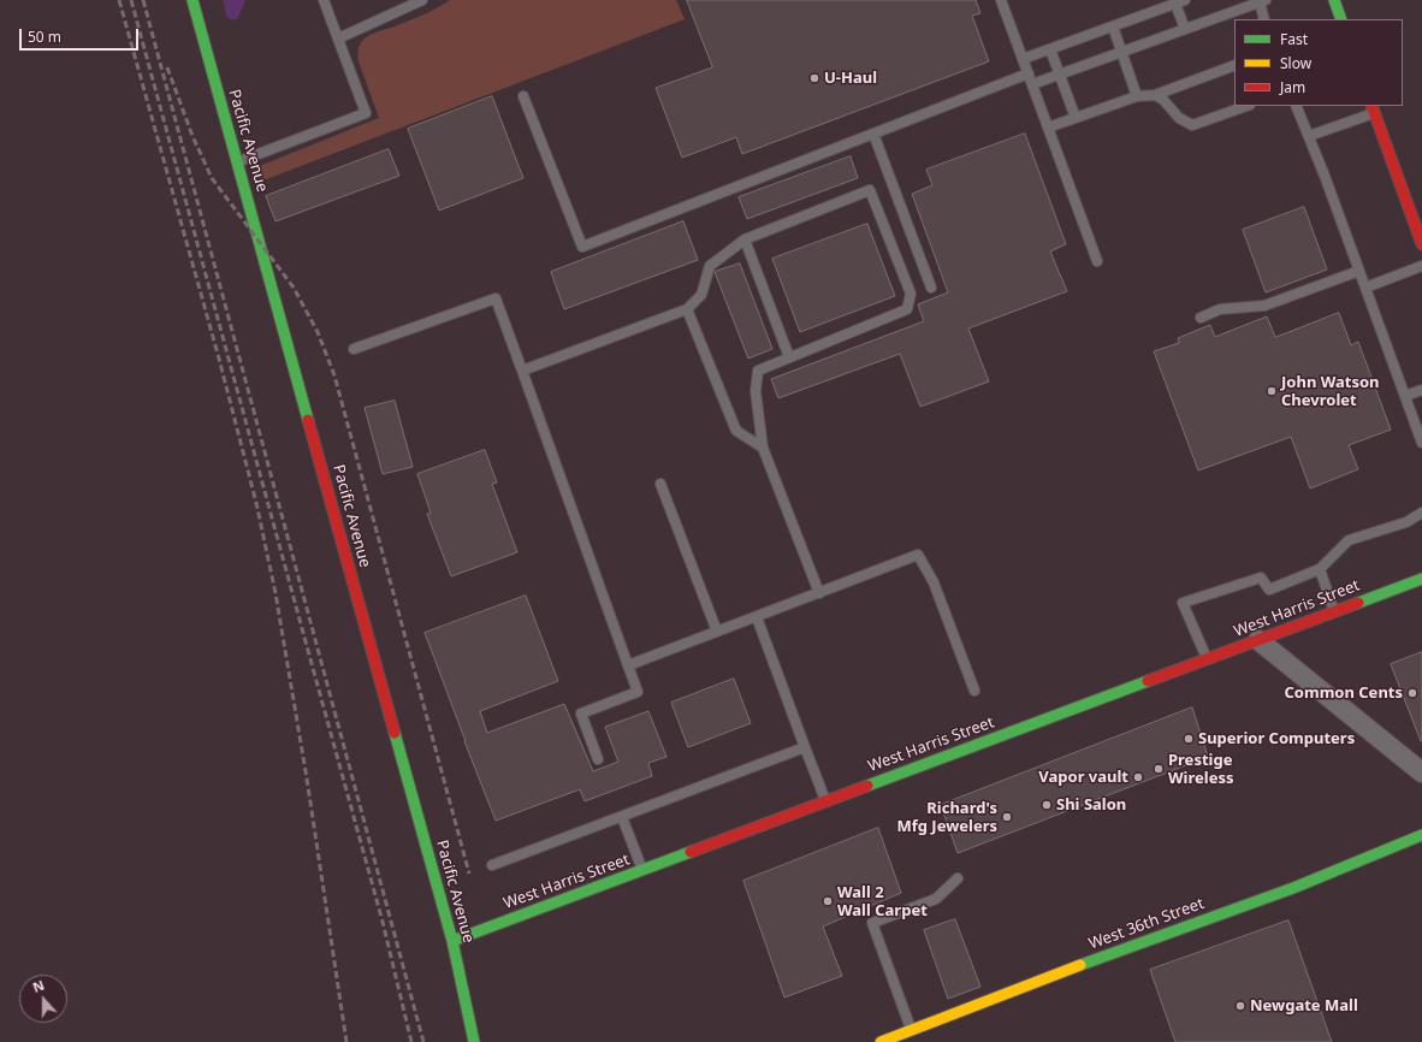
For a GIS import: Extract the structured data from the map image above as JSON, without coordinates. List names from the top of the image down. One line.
{"streets":{"street":["Pacific Avenue","West Harris Street","West 36th Street"]},"crossings":[["Pacific Avenue","West Harris Street"]],"places":["U-Haul","John Watson Chevrolet","Common Cents","Superior Computers","Prestige Wireless","Vapor vault","Shi Salon","Richard's Mfg Jewelers","Wall 2 Wall Carpet","Newgate Mall"],"legend":["Fast","Slow","Jam"],"scale_bar":"50 m","north":"top"}
